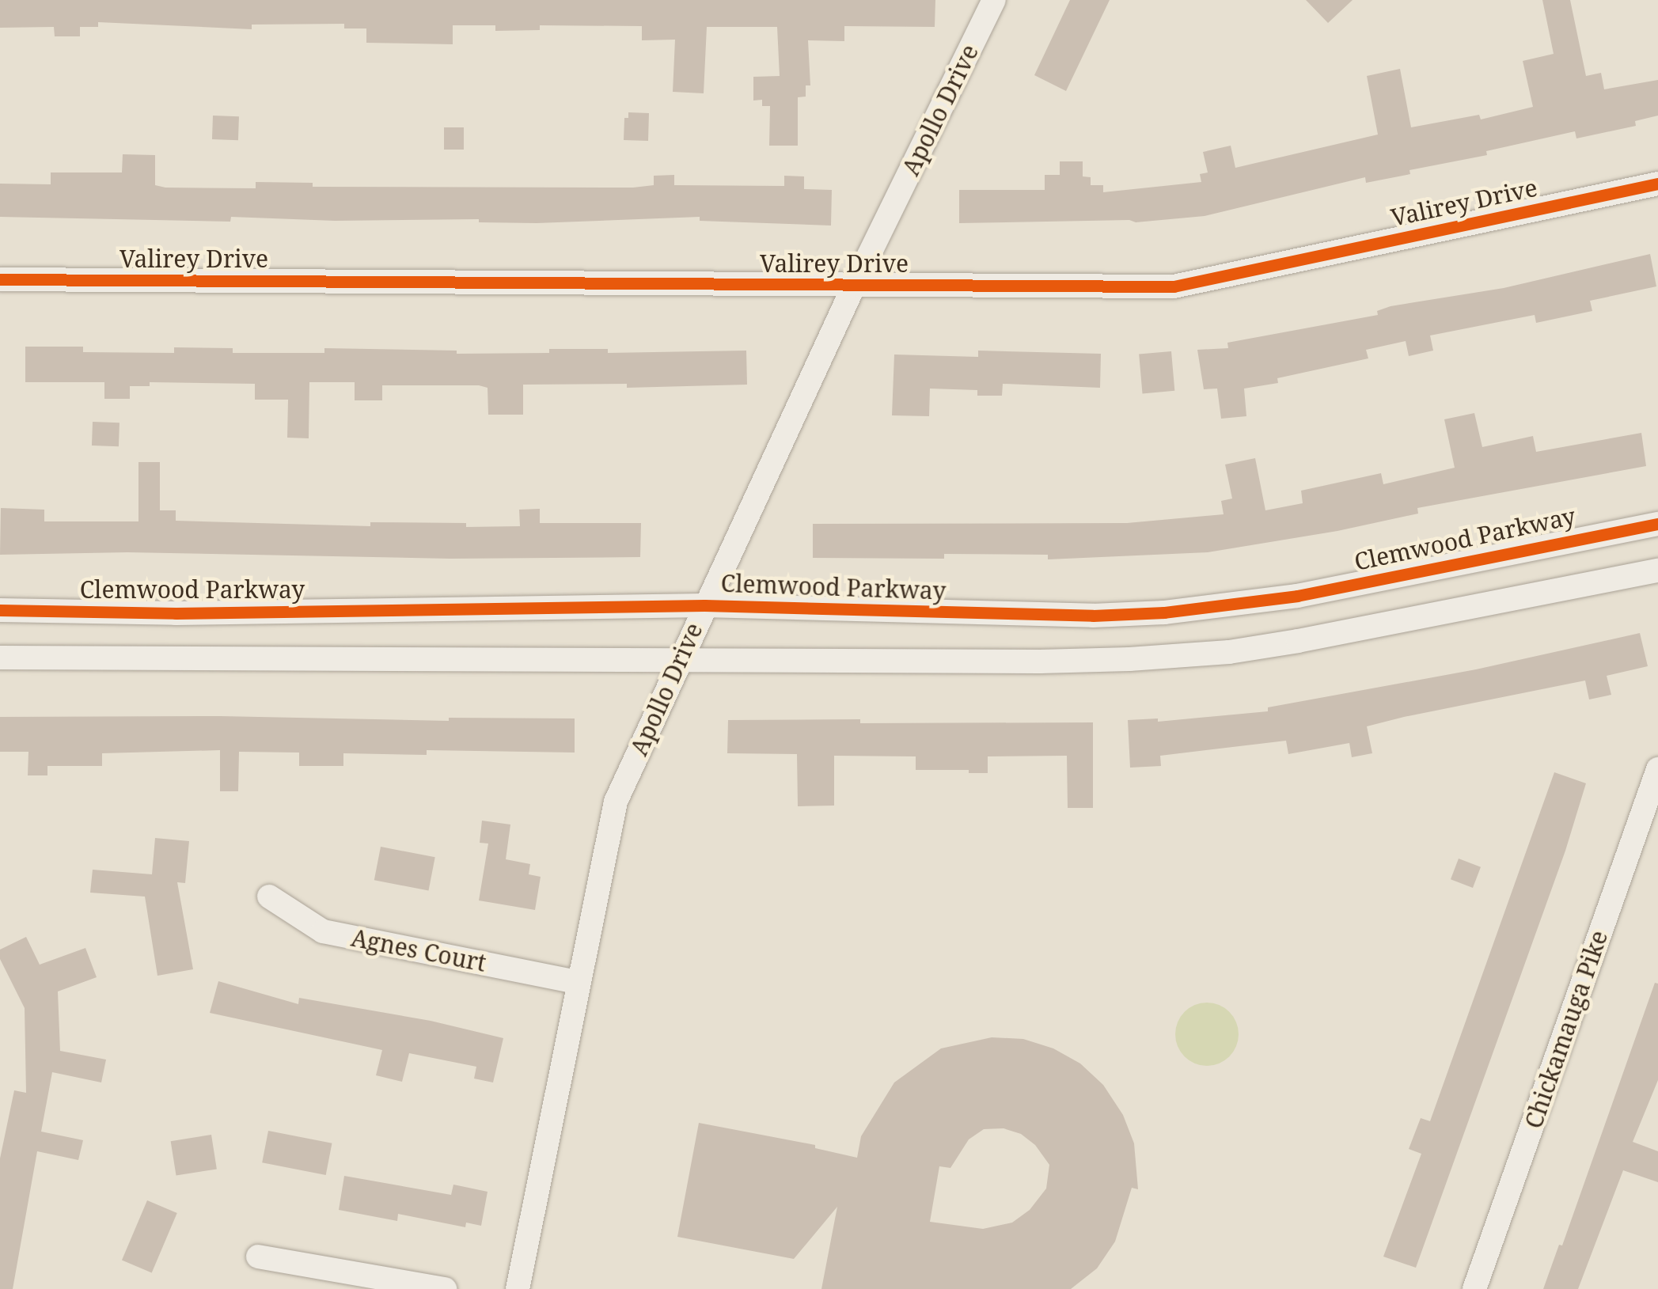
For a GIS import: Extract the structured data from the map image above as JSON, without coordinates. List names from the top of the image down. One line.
{"streets":{"street":["Apollo Drive","Valirey Drive","Clemwood Parkway","Agnes Court","Chickamauga Pike"]},"crossings":[["Apollo Drive","Valirey Drive"],["Apollo Drive","Clemwood Parkway"],["Apollo Drive","Agnes Court"]]}
